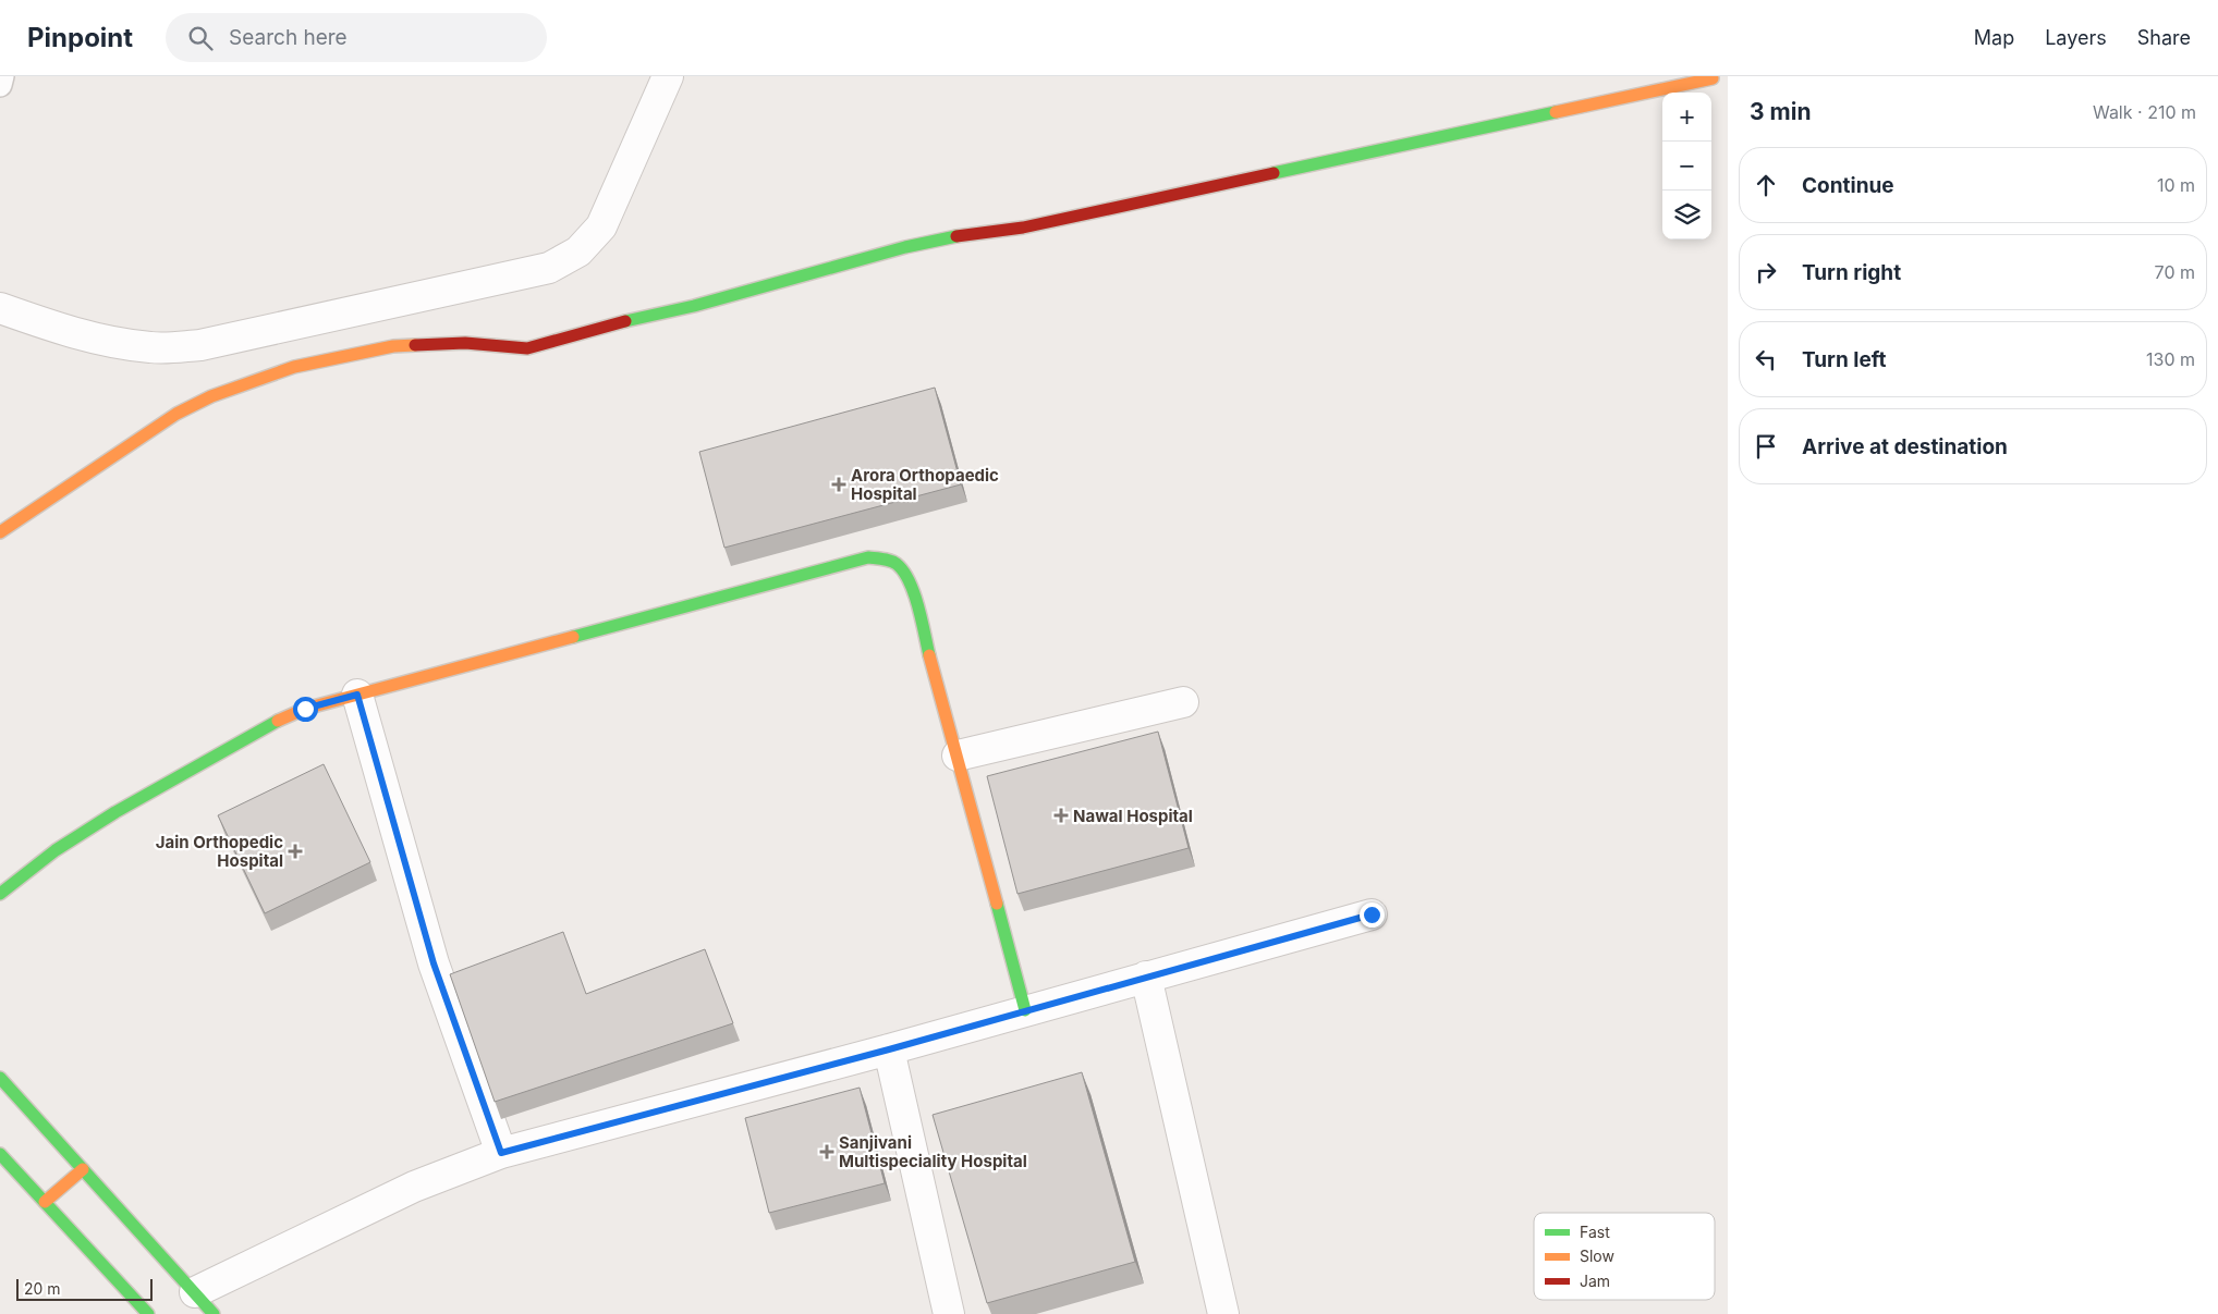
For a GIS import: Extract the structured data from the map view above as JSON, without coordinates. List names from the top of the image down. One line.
{"places":{"health":["Arora Orthopaedic Hospital","Nawal Hospital","Jain Orthopedic Hospital","Sanjivani Multispeciality Hospital"]},"legend":["Fast","Slow","Jam"],"scale_bar":"20 m","page":{"header":"Pinpoint","search":"Search here","nav":["Map","Layers","Share"],"heading":["3 min","Walk · 210 m"],"map_buttons":["+","−"],"list":[["Continue","10 m"],["Turn right","70 m"],["Turn left","130 m"],"Arrive at destination"],"scale":"20 m"}}
